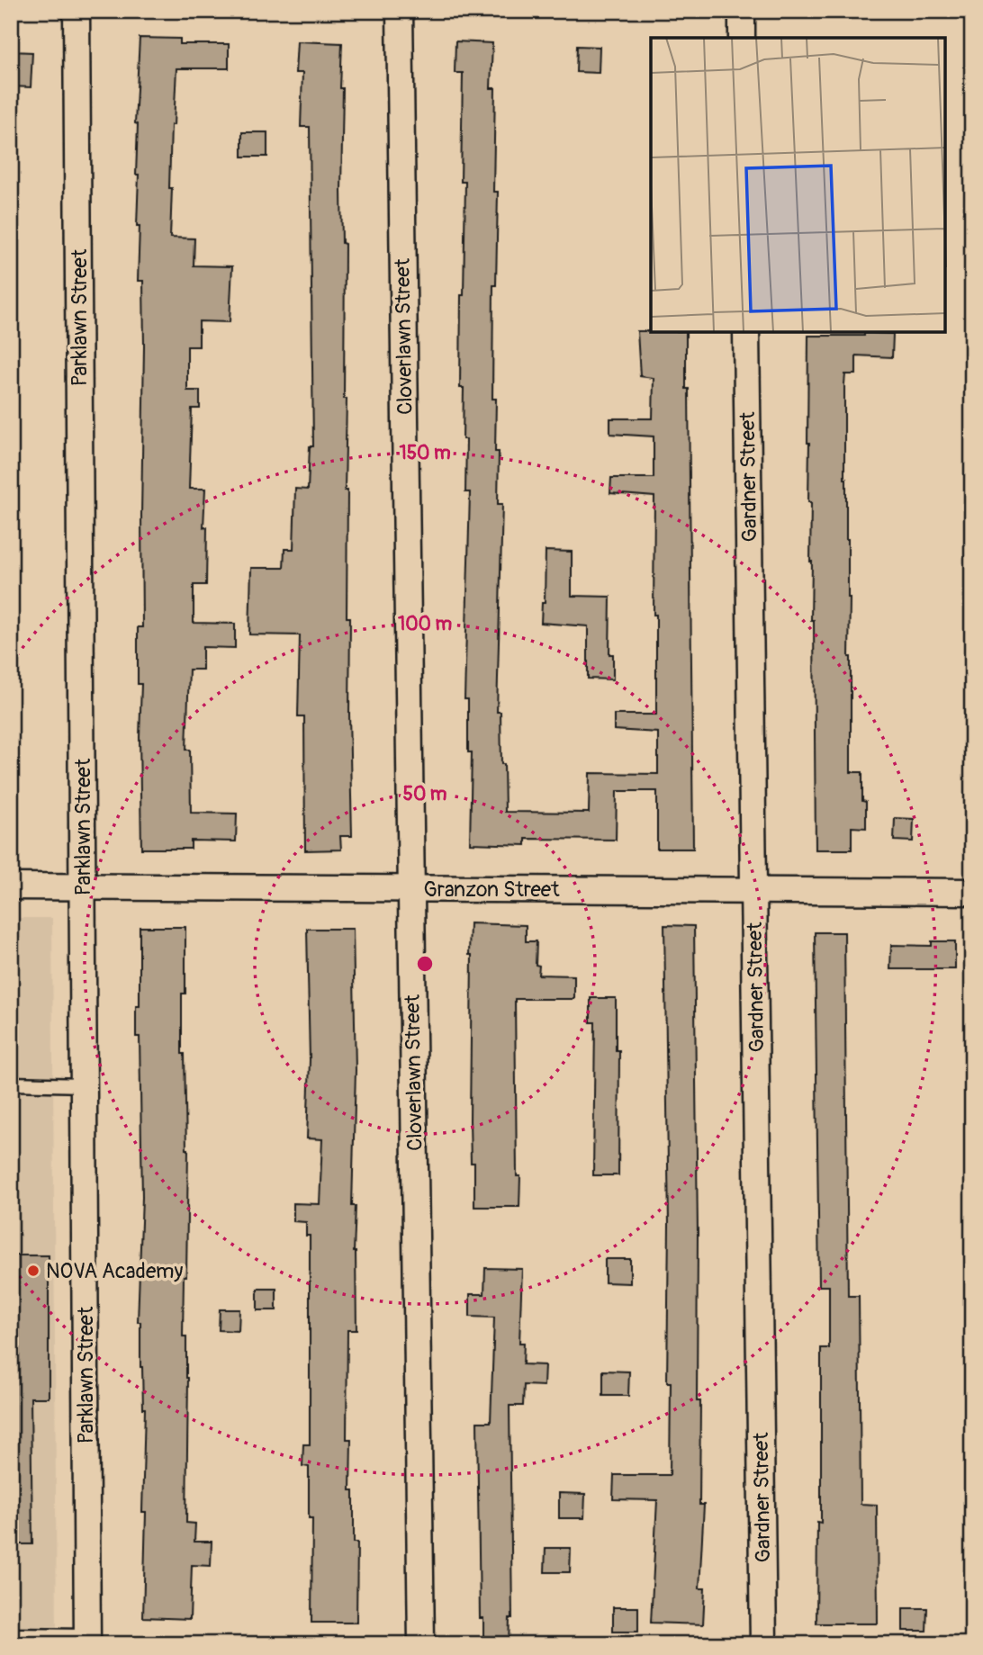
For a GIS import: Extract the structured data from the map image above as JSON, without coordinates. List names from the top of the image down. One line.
{"streets":{"street":["Parklawn Street","Cloverlawn Street","Gardner Street","Granzon Street"]},"crossings":[["Parklawn Street","Granzon Street"],["Cloverlawn Street","Granzon Street"],["Gardner Street","Granzon Street"]],"places":["NOVA Academy"],"rings":["150 m","100 m","50 m"]}
